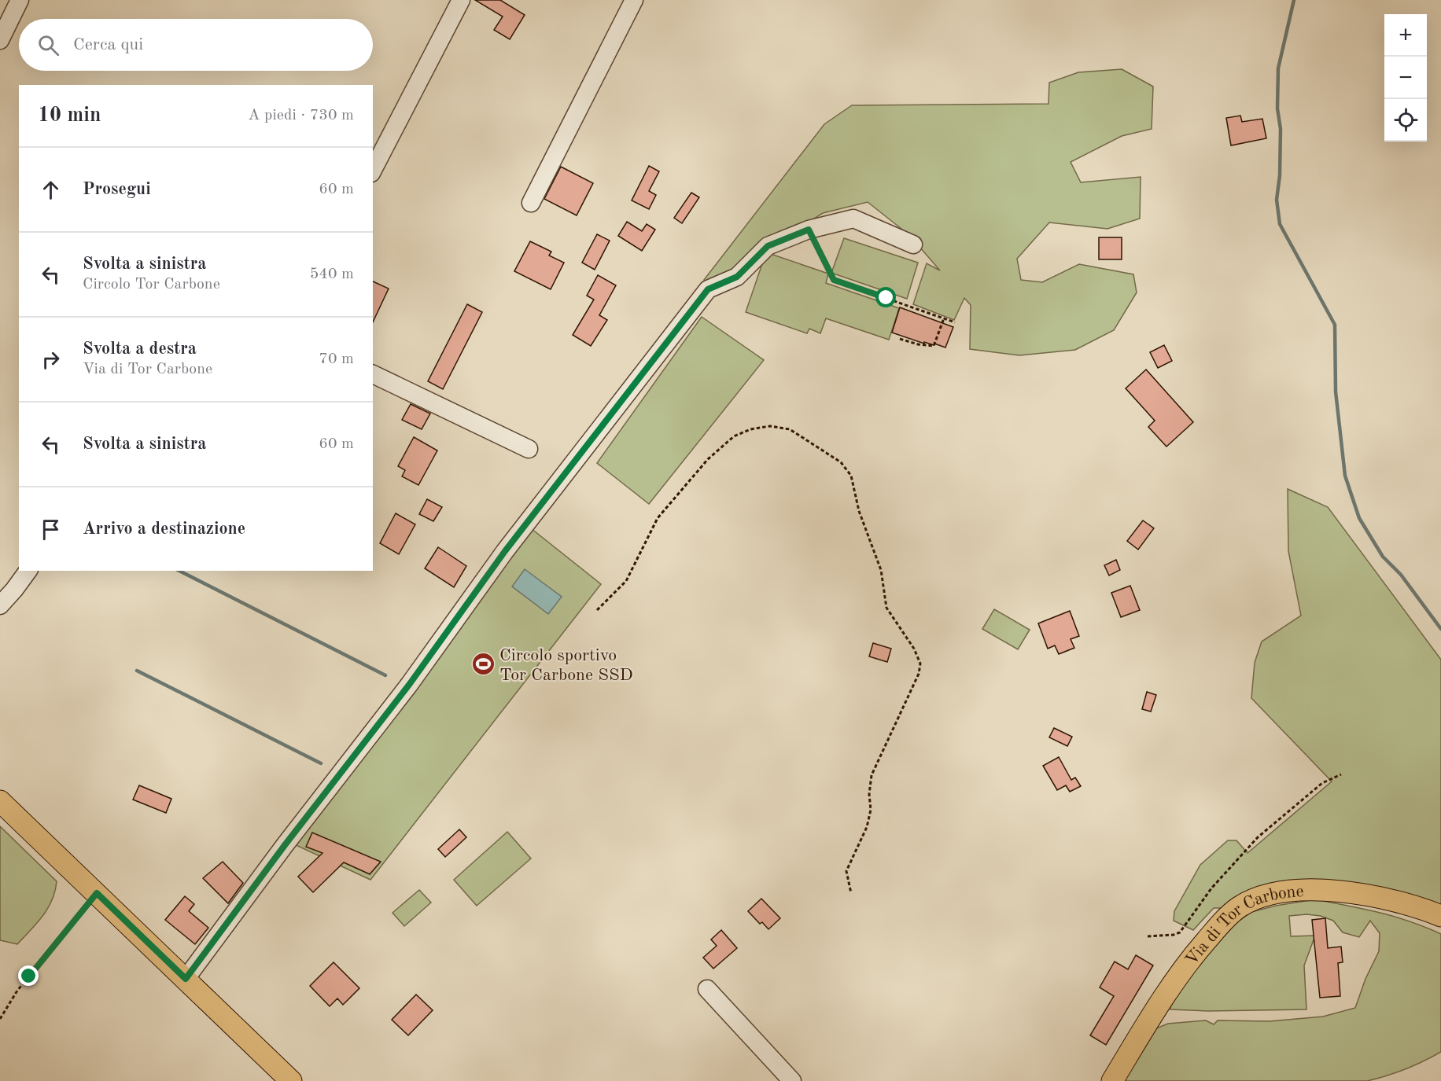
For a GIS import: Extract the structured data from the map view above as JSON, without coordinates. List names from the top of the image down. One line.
{"streets":{"main road":["Via di Tor Carbone"]},"places":{"sports":["Circolo sportivo Tor Carbone SSD"]},"page":{"map_buttons":["+","−"],"search":"Cerca qui","heading":["10 min","A piedi · 730 m"],"list":[["Prosegui","60 m"],["Svolta a sinistra","Circolo Tor Carbone","540 m"],["Svolta a destra","Via di Tor Carbone","70 m"],["Svolta a sinistra","60 m"],"Arrivo a destinazione"]}}
